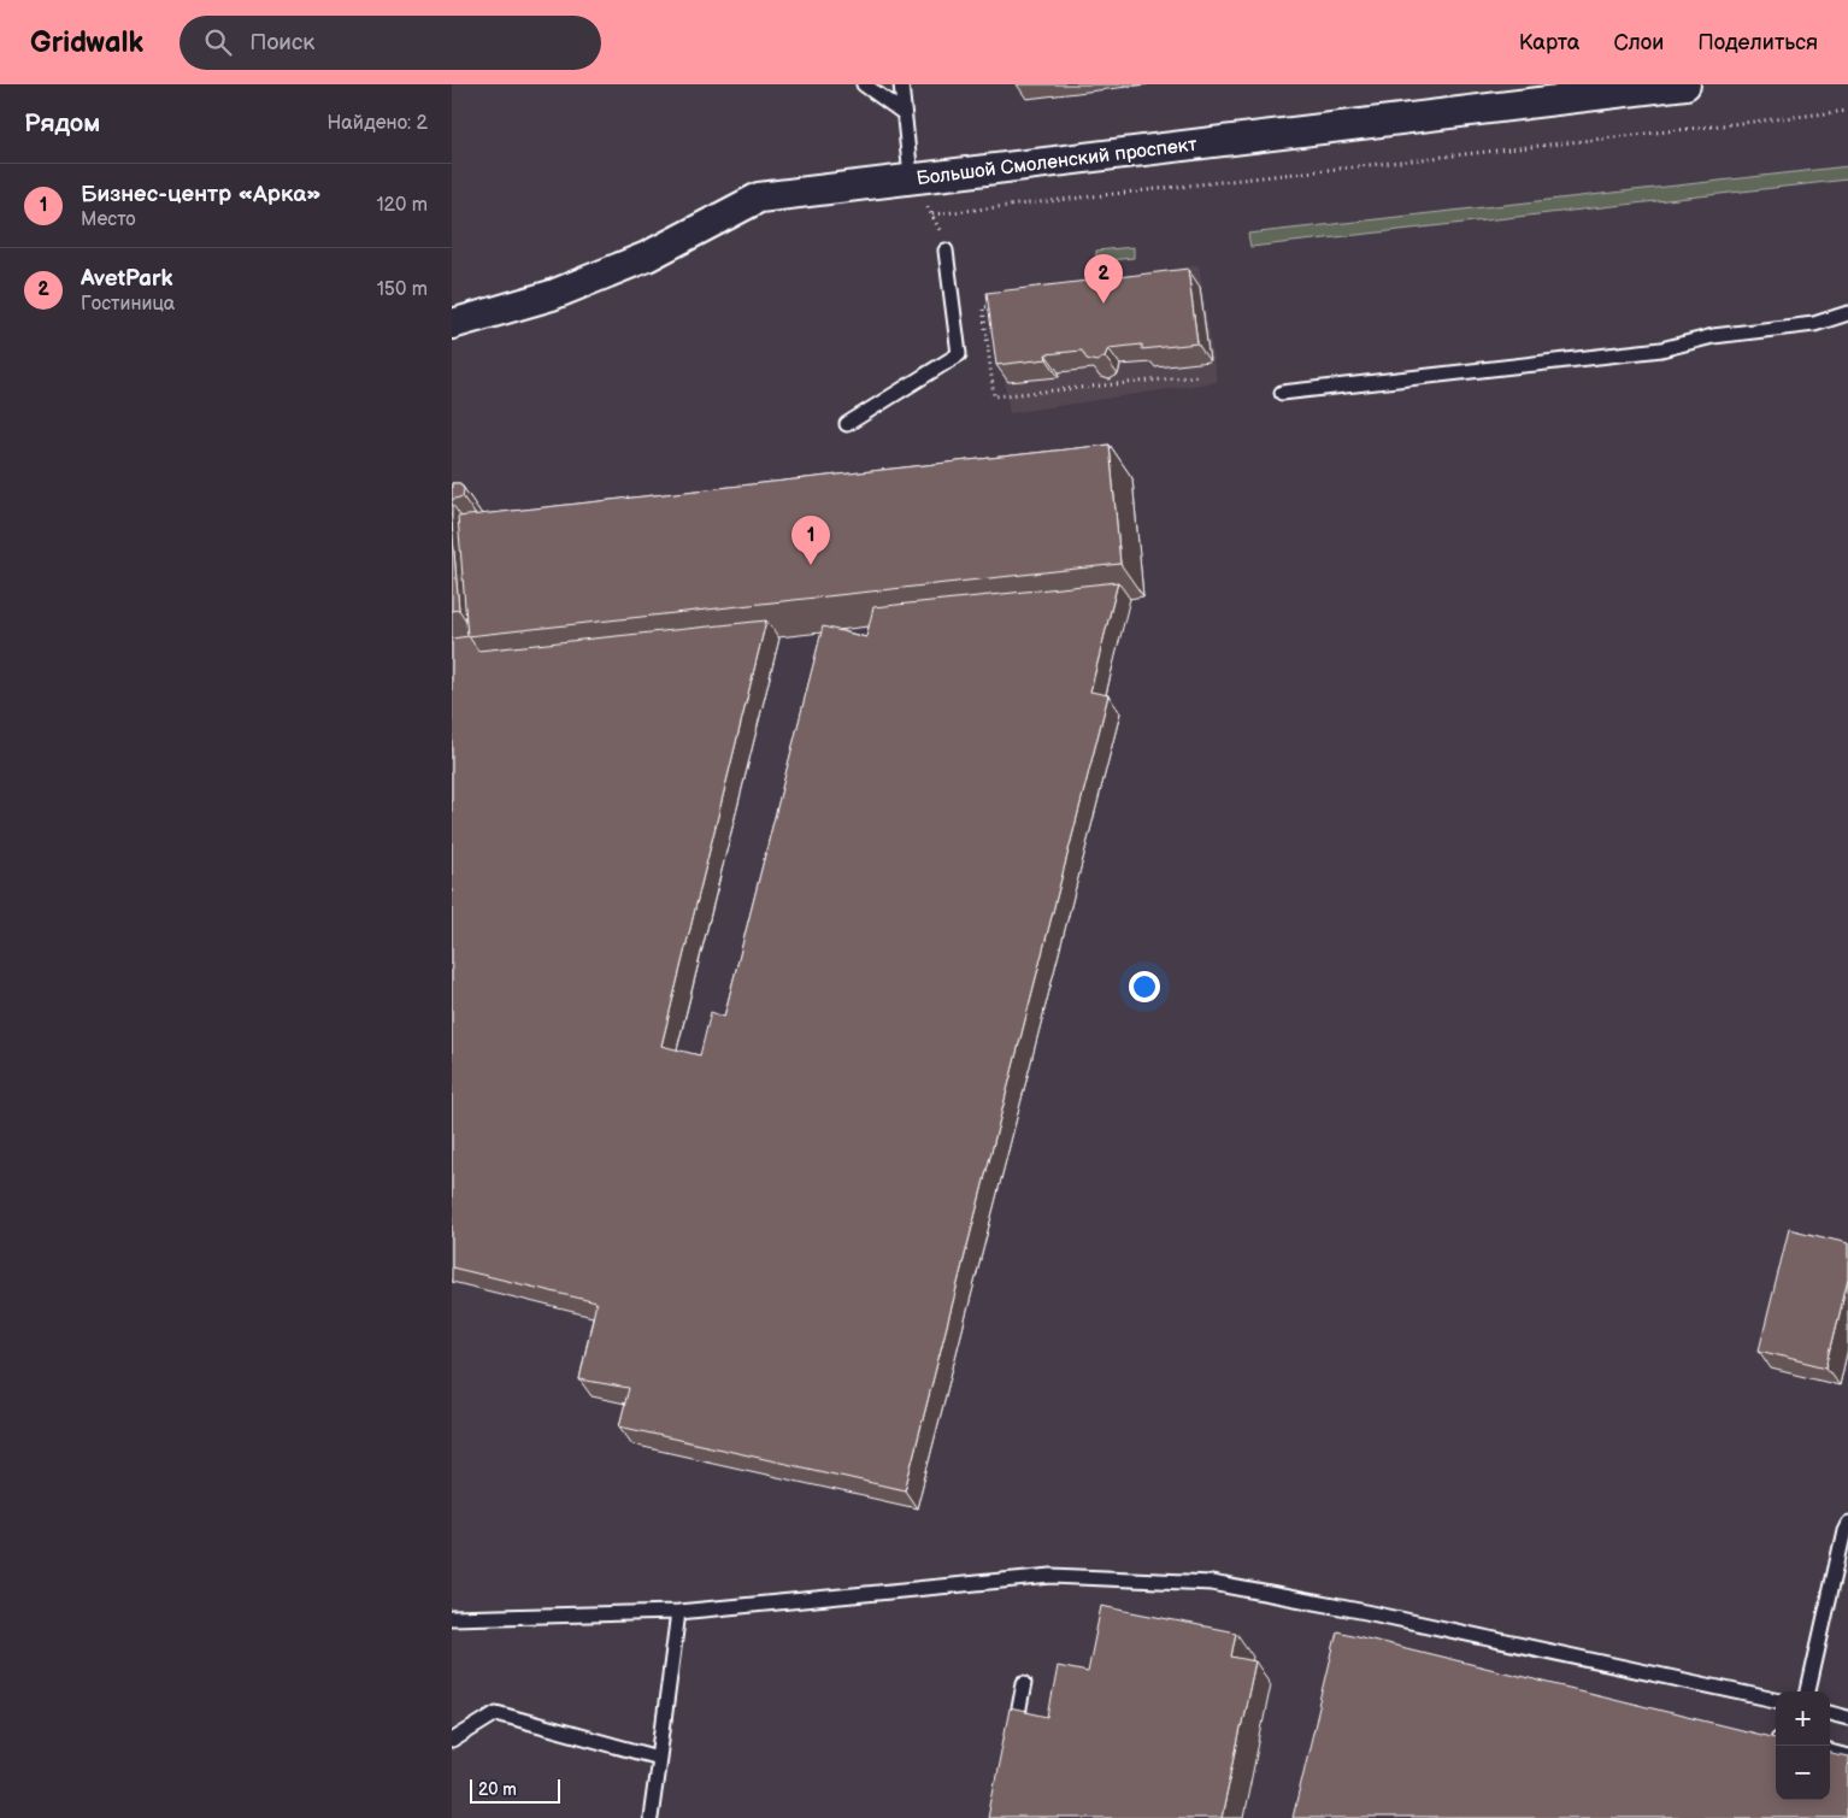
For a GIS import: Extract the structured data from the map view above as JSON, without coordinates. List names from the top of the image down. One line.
{"streets":{"street":["Большой Смоленский проспект"]},"scale_bar":"20 m","page":{"header":"Gridwalk","search":"Поиск","nav":["Карта","Слои","Поделиться"],"heading":["Рядом","Найдено: 2"],"list":[{"mark":"1","name":"Бизнес-центр «Арка»","note":"Место","value":"120 m"},{"mark":"2","name":"AvetPark","note":"Гостиница","value":"150 m"}],"pins":["2","1"],"map_buttons":["+","−"],"scale":"20 m"}}
